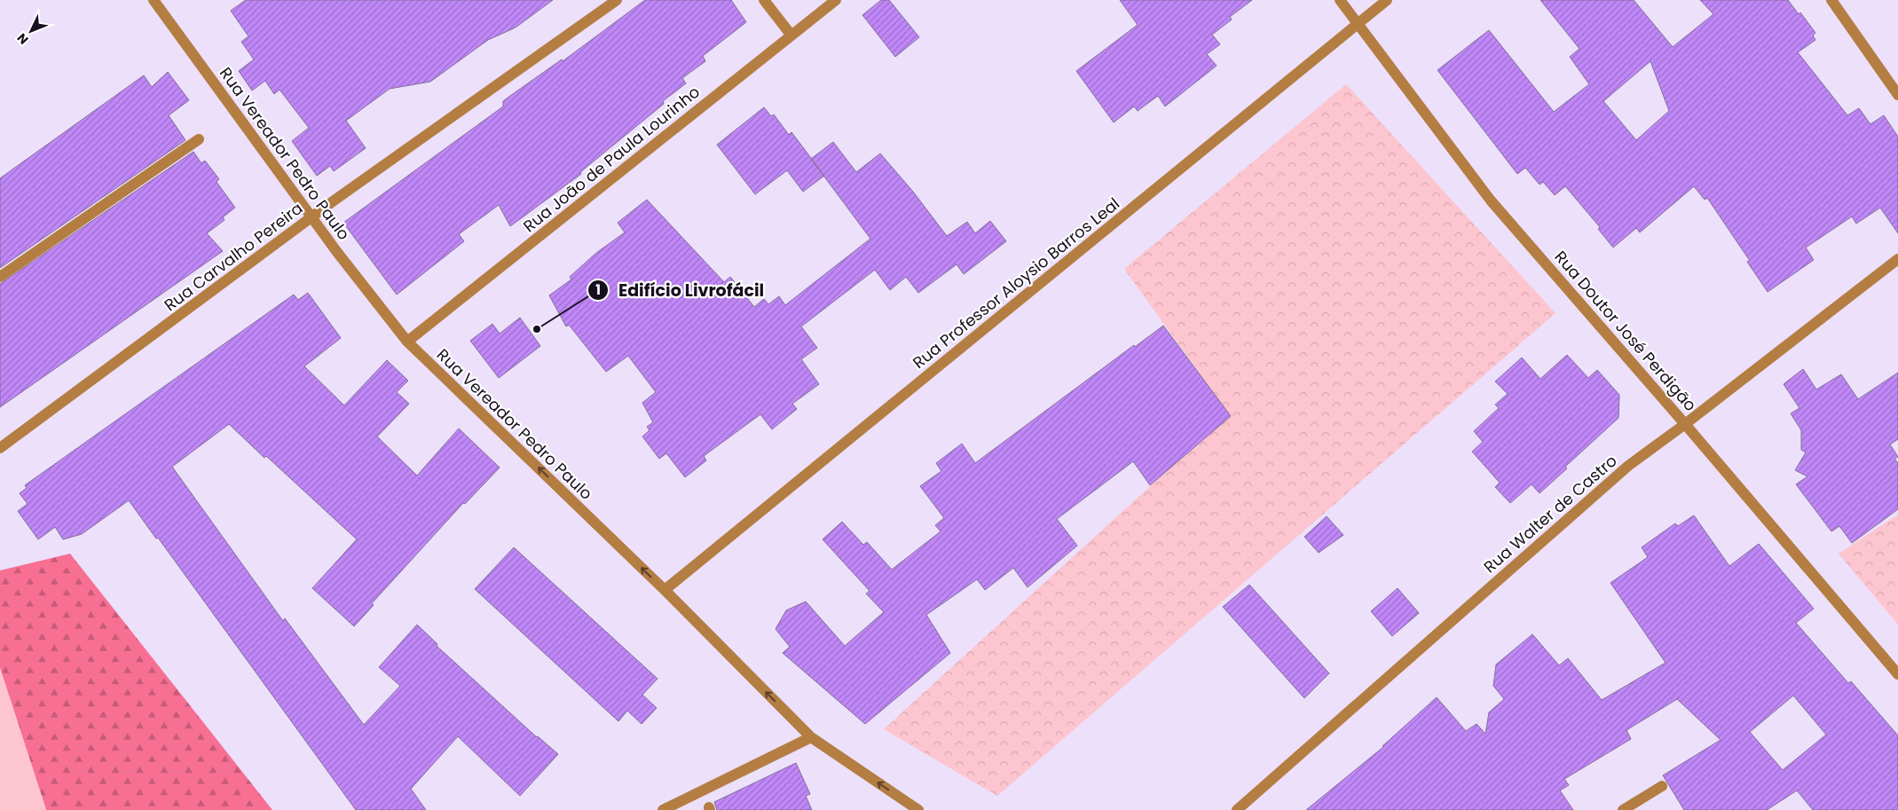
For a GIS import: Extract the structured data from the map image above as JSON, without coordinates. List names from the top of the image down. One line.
{"streets":{"street":["Rua Vereador Pedro Paulo","Rua João de Paula Lourinho","Rua Carvalho Pereira","Rua Professor Aloysio Barros Leal","Rua Doutor José Perdigão","Rua Walter de Castro"]},"crossings":[["Rua Vereador Pedro Paulo","Rua João de Paula Lourinho"],["Rua Vereador Pedro Paulo","Rua Carvalho Pereira"],["Rua Vereador Pedro Paulo","Rua Professor Aloysio Barros Leal"],["Rua Professor Aloysio Barros Leal","Rua Doutor José Perdigão"],["Rua Doutor José Perdigão","Rua Walter de Castro"]],"one_way":["Rua Vereador Pedro Paulo"],"places":["Edifício Livrofácil"],"north":"bottom left"}
